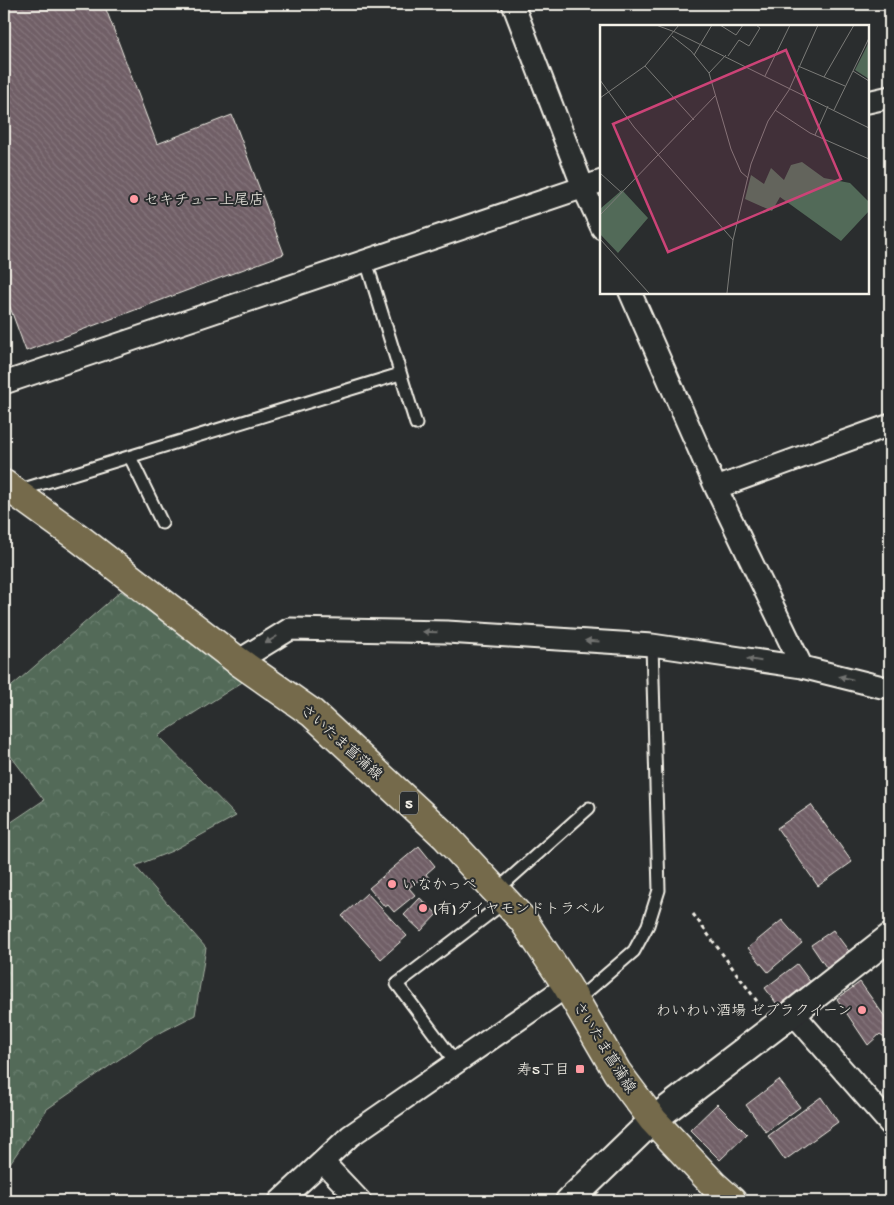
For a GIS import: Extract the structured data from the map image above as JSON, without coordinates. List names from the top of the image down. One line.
{"streets":{"main road":["さいたま菖蒲線","5"]},"places":{"other":["セキチュー上尾店","いなかっぺ","(有)ダイヤモンドトラベル","わいわい酒場 ゼブラクイーン"],"transit":["寿5丁目"]}}
